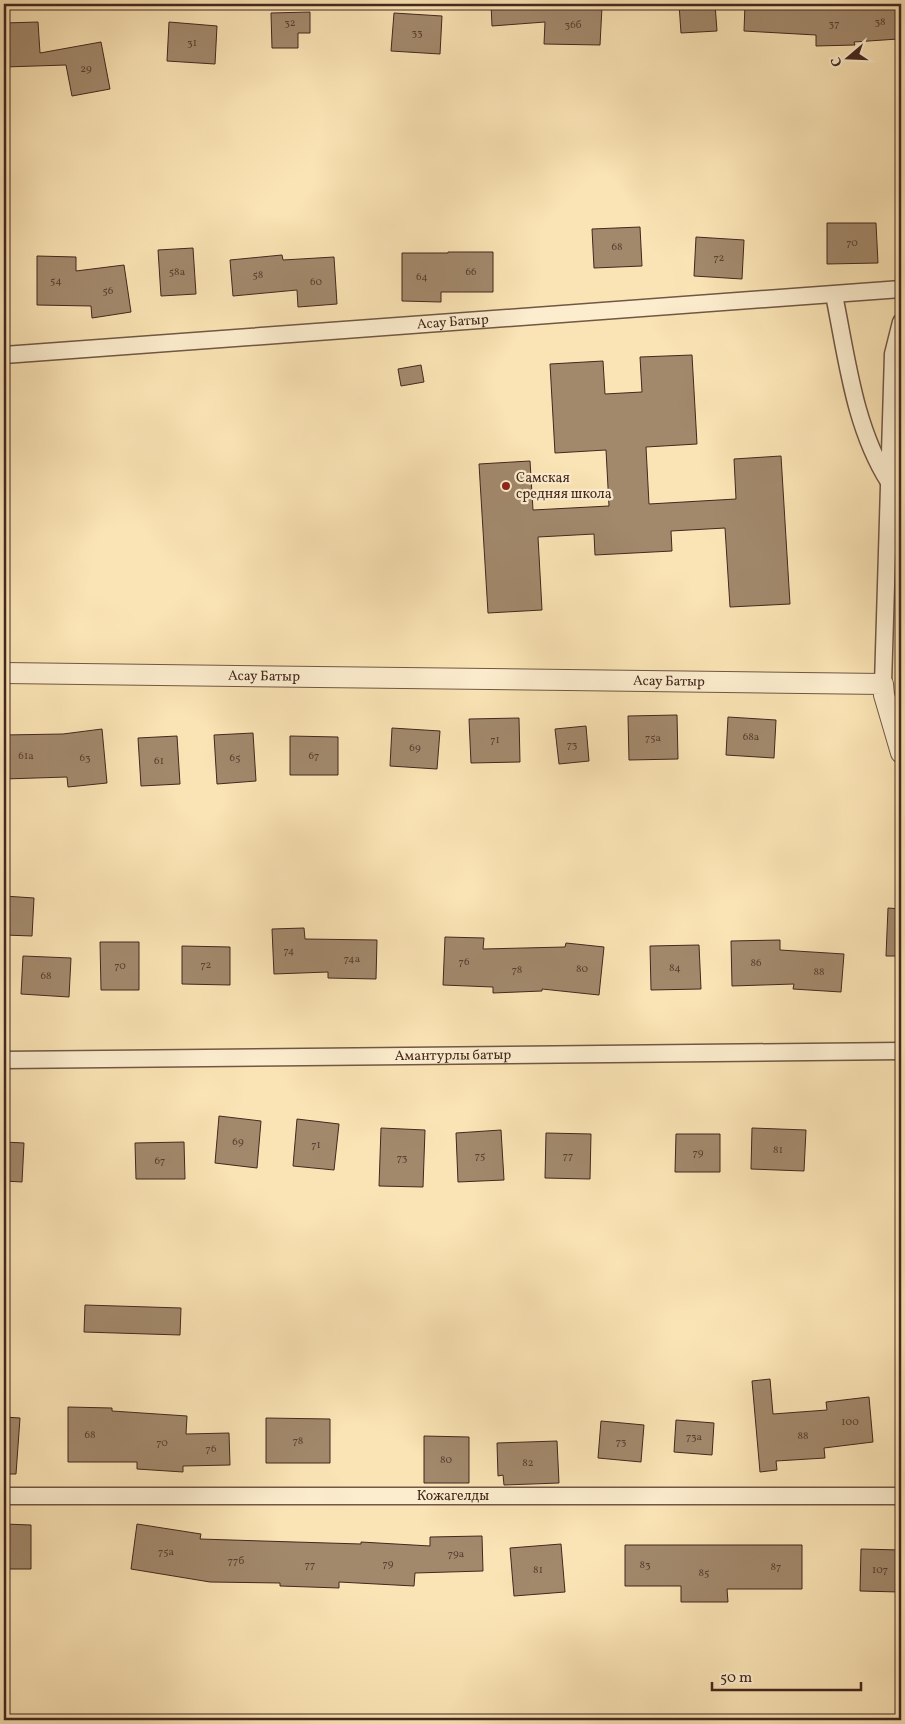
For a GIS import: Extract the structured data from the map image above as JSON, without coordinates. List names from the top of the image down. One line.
{"streets":{"street":["Асау Батыр","Амантурлы батыр","Кожагелды"]},"places":["Самская средняя школа"],"house_numbers":["38","32","37","36б","33","31","29","70","68","72","58а","66","58","64","54","60","56","68а","75а","71","73","69","61а","67","63","65","61","74","74а","76","86","72","70","84","80","78","88","68","69","71","81","79","75","77","73","67","100","68","88","73а","78","73","70","76","80","82","75а","79а","77б","79","77","83","87","81","107","85"],"scale_bar":"50 m","north":"left"}
